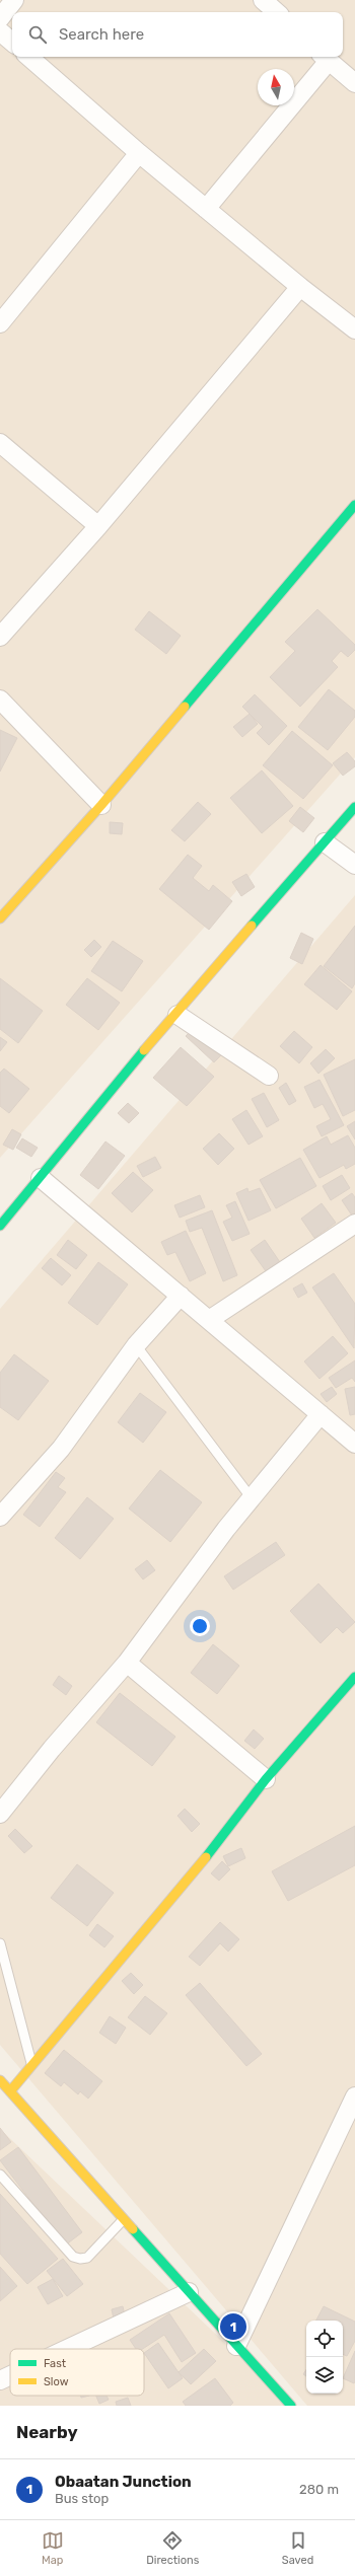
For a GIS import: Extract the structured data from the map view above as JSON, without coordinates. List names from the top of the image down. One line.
{"legend":["Fast","Slow"],"north":"top","page":{"search":"Search here","pins":"1","heading":"Nearby","list":[{"mark":"1","name":"Obaatan Junction","note":"Bus stop","value":"280 m"}],"nav":["Map","Directions","Saved"]}}
